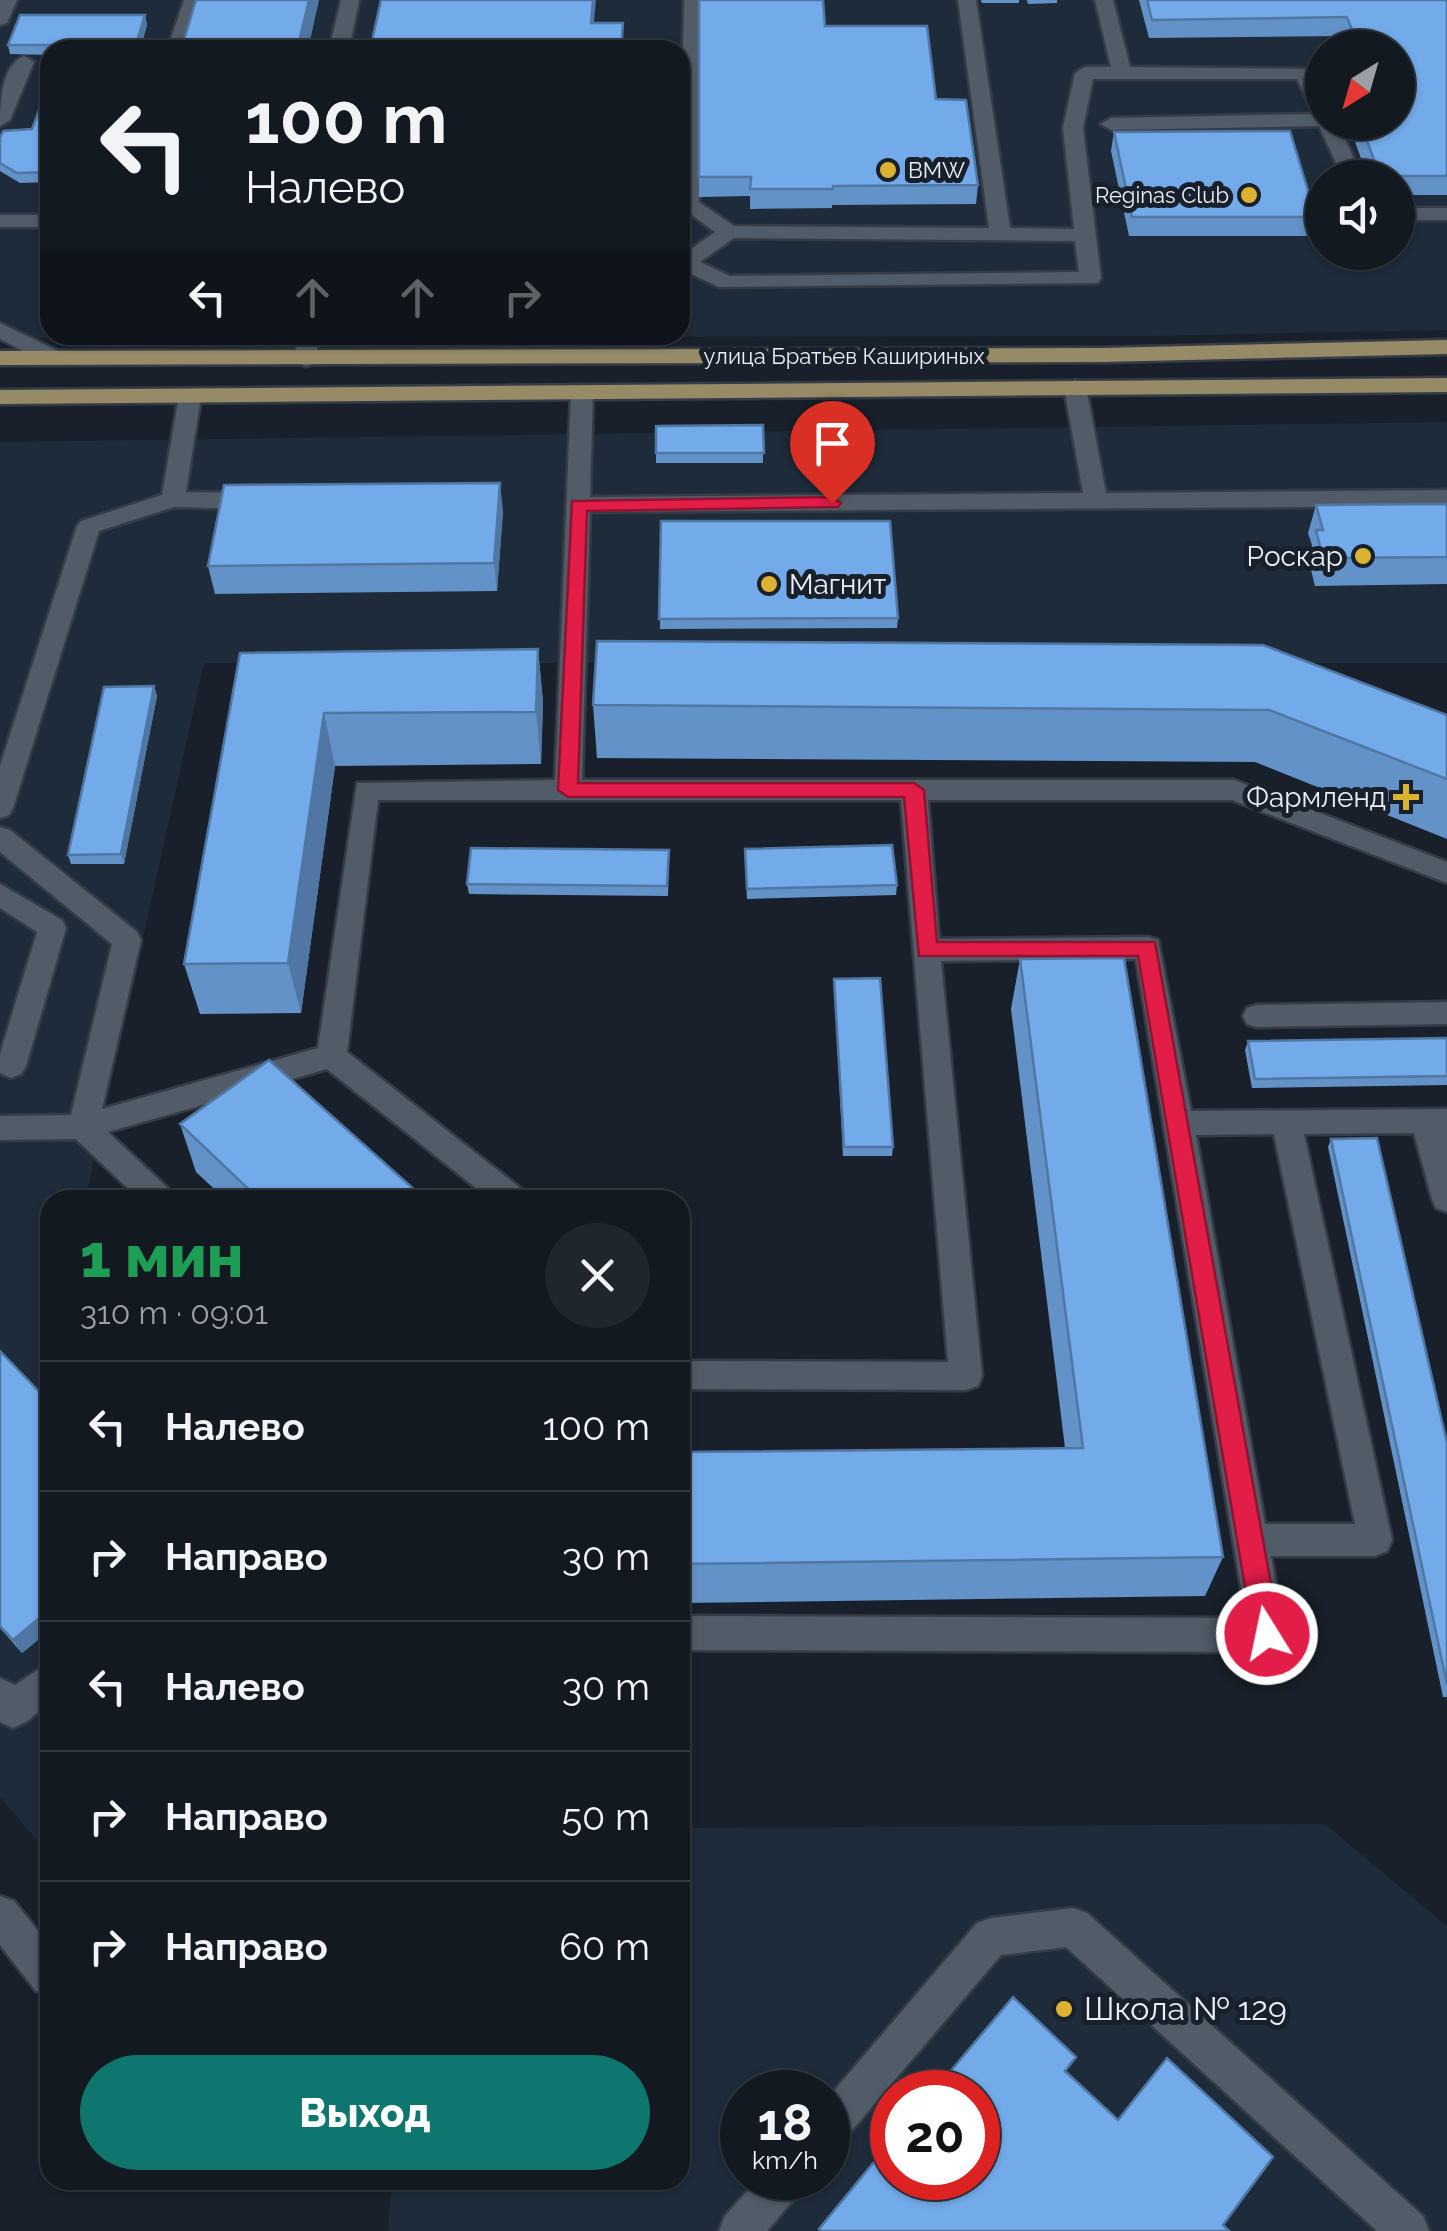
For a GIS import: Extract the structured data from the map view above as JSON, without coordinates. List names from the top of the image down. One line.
{"streets":{"main road":["улица Братьев Кашириных"]},"places":{"other":["BMW","Reginas Club","Роскар","Магнит","Школа № 129"],"health":["Фармленд"]},"north":"bottom left","page":{"turn":["100 m","Налево"],"heading":["1 мин","310 m · 09:01"],"list":[{"name":"Налево","value":"100 m"},{"name":"Направо","value":"30 m"},{"name":"Налево","value":"30 m"},{"name":"Направо","value":"50 m"},{"name":"Направо","value":"60 m"}],"buttons":"Выход","speed":"18 km/h","limit":"20"}}
